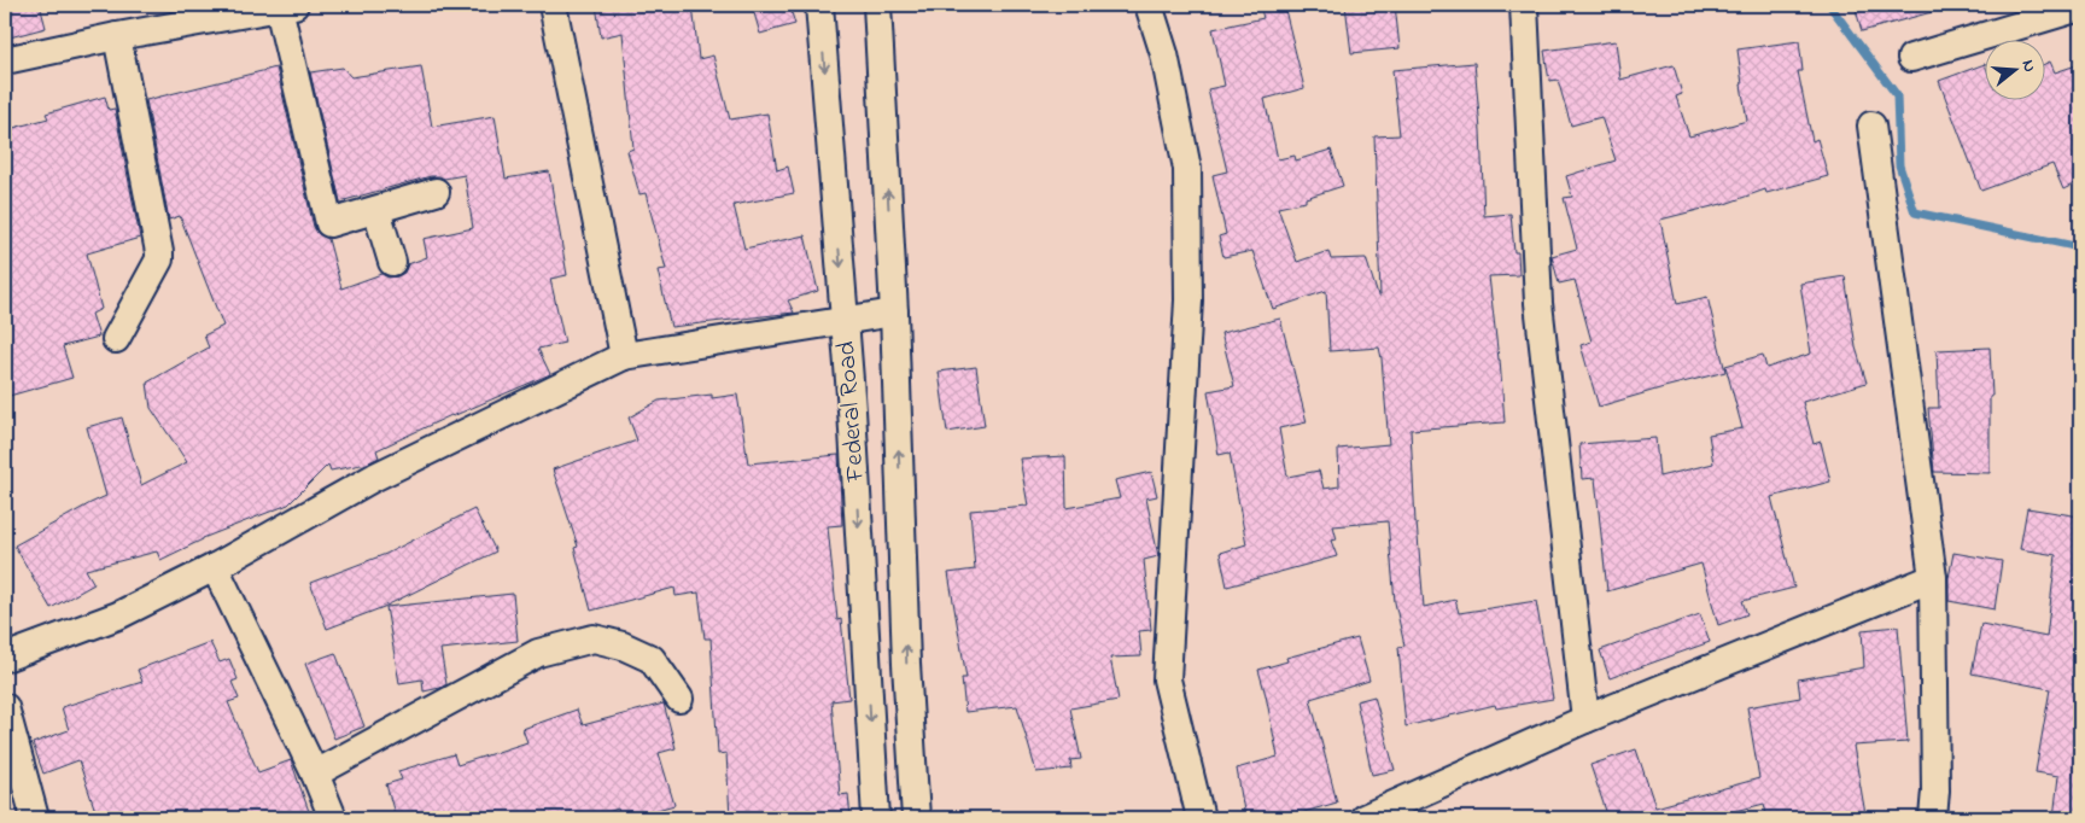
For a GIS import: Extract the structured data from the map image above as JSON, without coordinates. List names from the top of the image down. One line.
{"streets":{"street":["Federal Road"]},"north":"right"}
